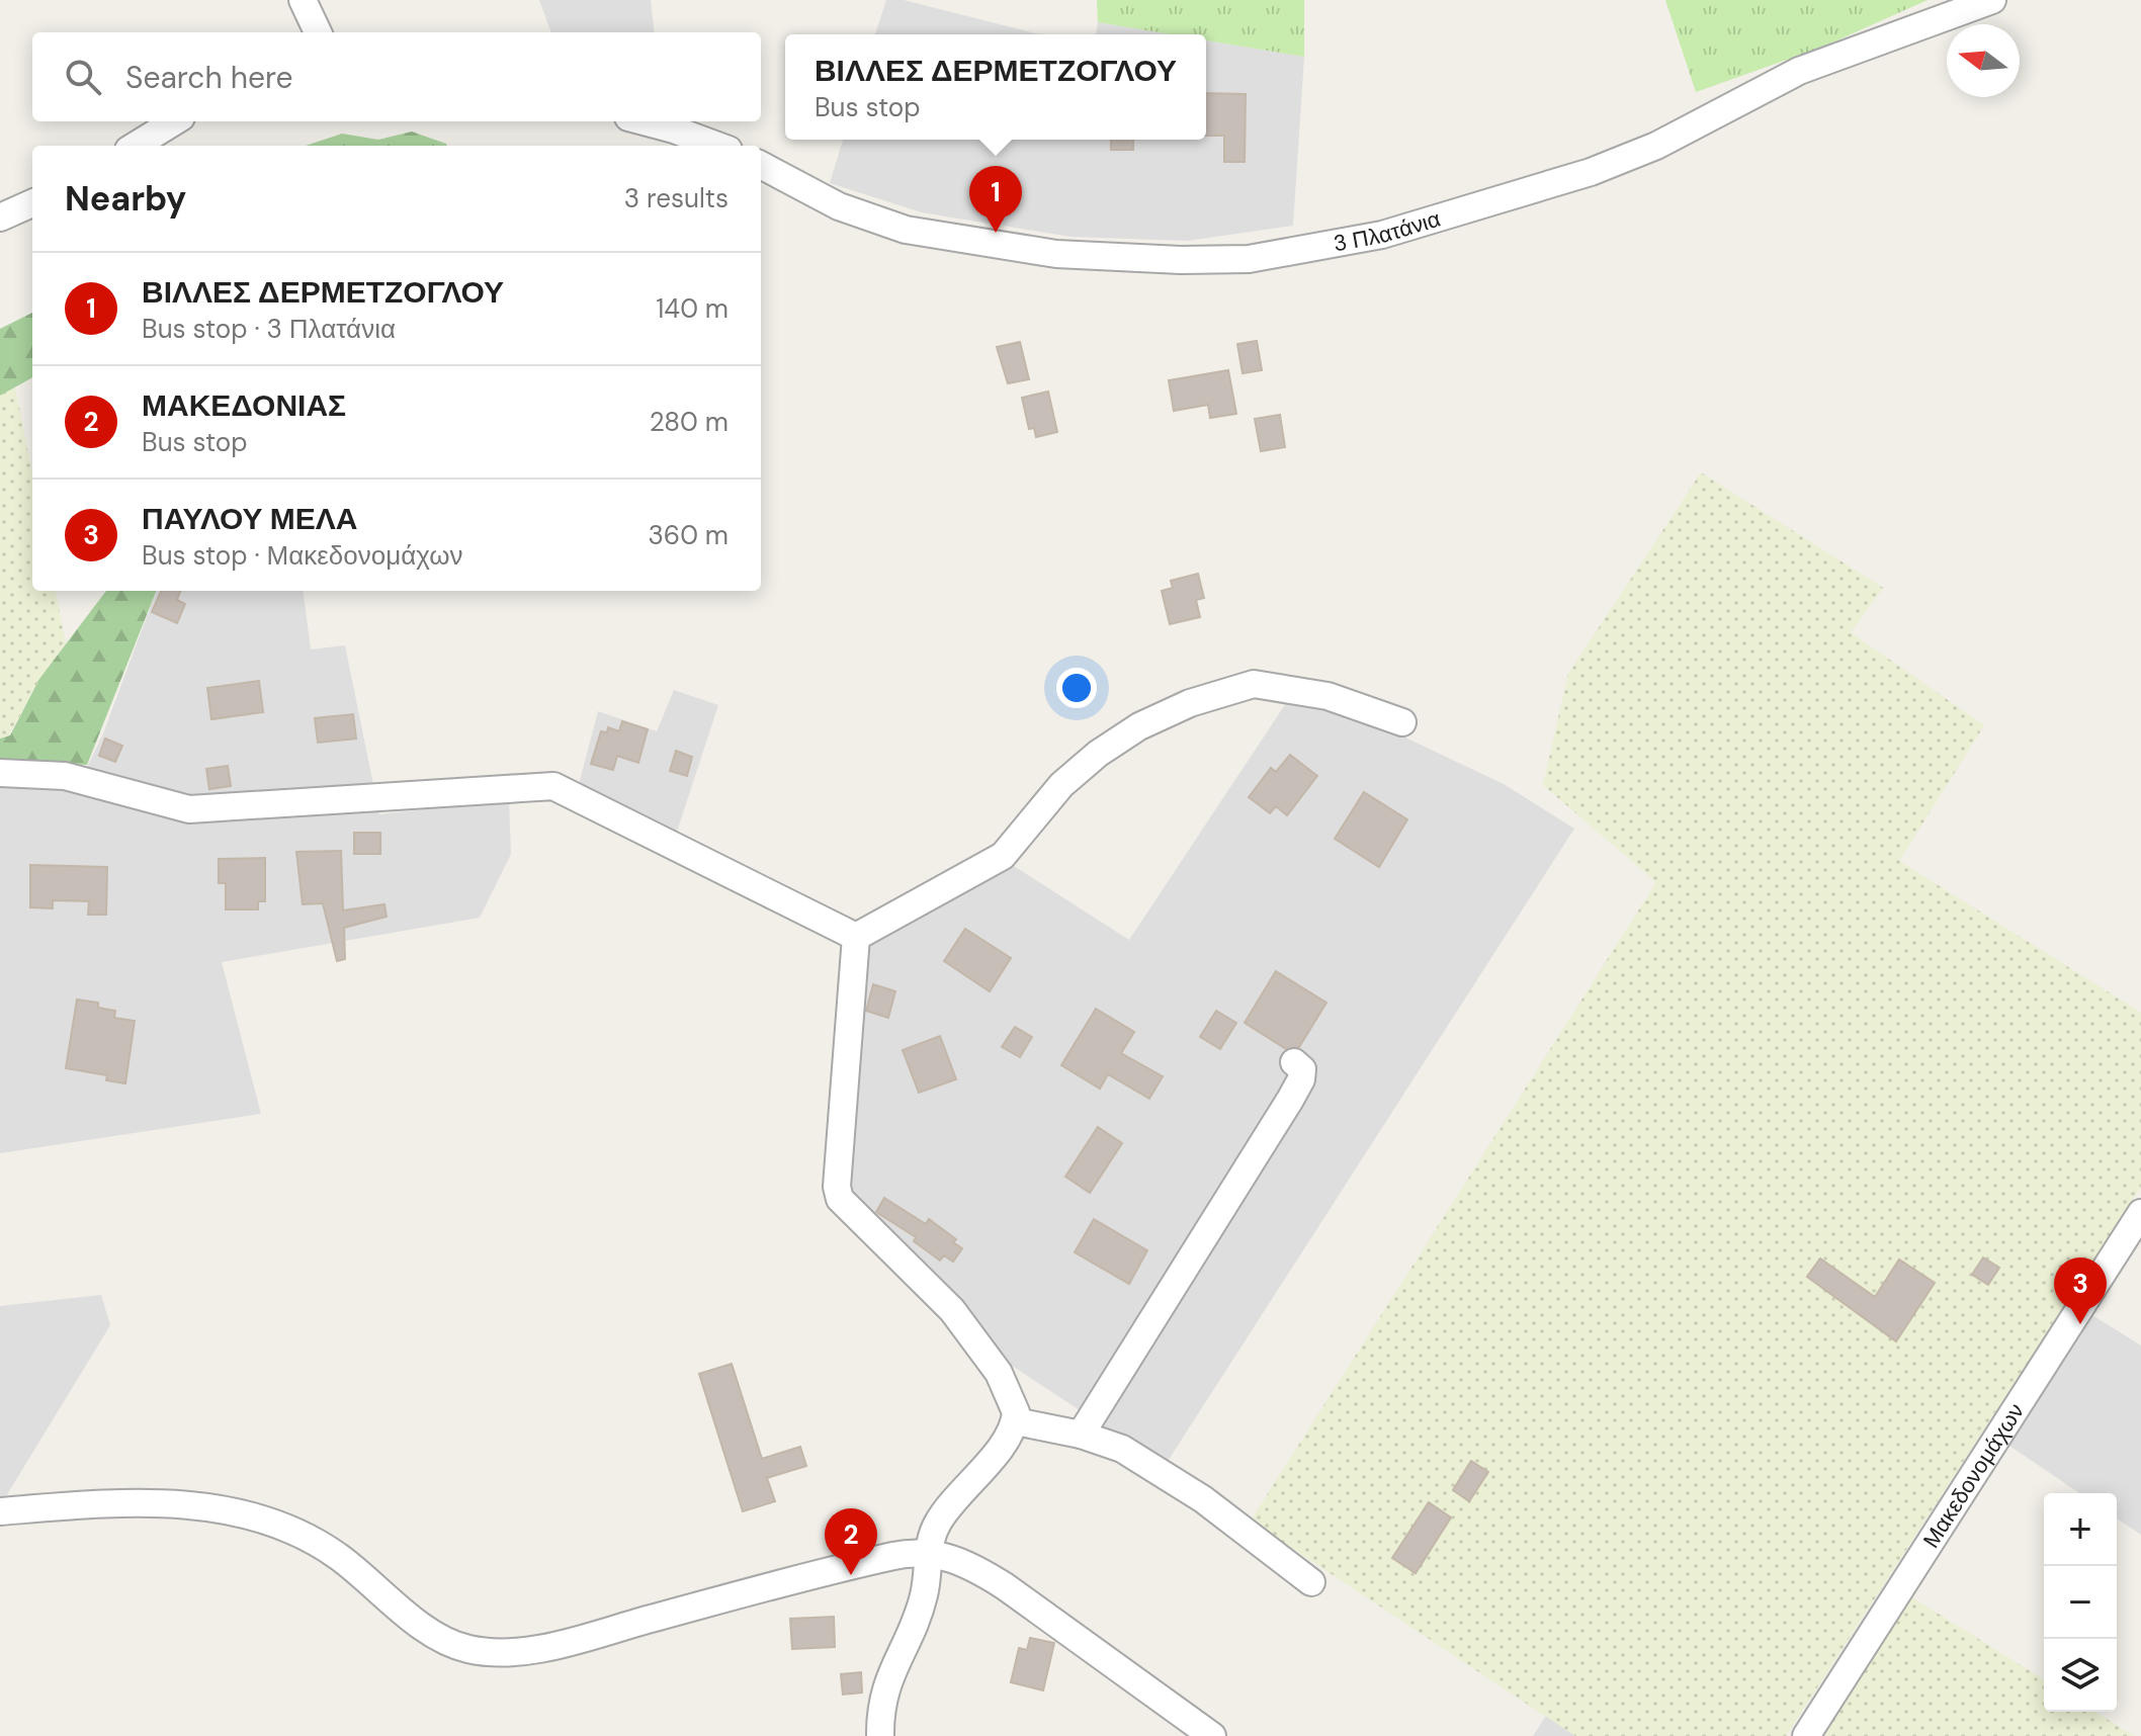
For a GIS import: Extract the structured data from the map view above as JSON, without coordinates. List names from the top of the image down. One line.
{"streets":{"street":["3 Πλατάνια","Μακεδονομάχων"]},"north":"left","page":{"search":"Search here","popup":["ΒΙΛΛΕΣ ΔΕΡΜΕΤΖΟΓΛΟΥ","Bus stop"],"heading":["Nearby","3 results"],"pins":["1","3","2"],"list":[{"mark":"1","name":"ΒΙΛΛΕΣ ΔΕΡΜΕΤΖΟΓΛΟΥ","note":"Bus stop · 3 Πλατάνια","value":"140 m"},{"mark":"2","name":"ΜΑΚΕΔΟΝΙΑΣ","note":"Bus stop","value":"280 m"},{"mark":"3","name":"ΠΑΥΛΟΥ ΜΕΛΑ","note":"Bus stop · Μακεδονομάχων","value":"360 m"}],"map_buttons":["+","−"]}}
